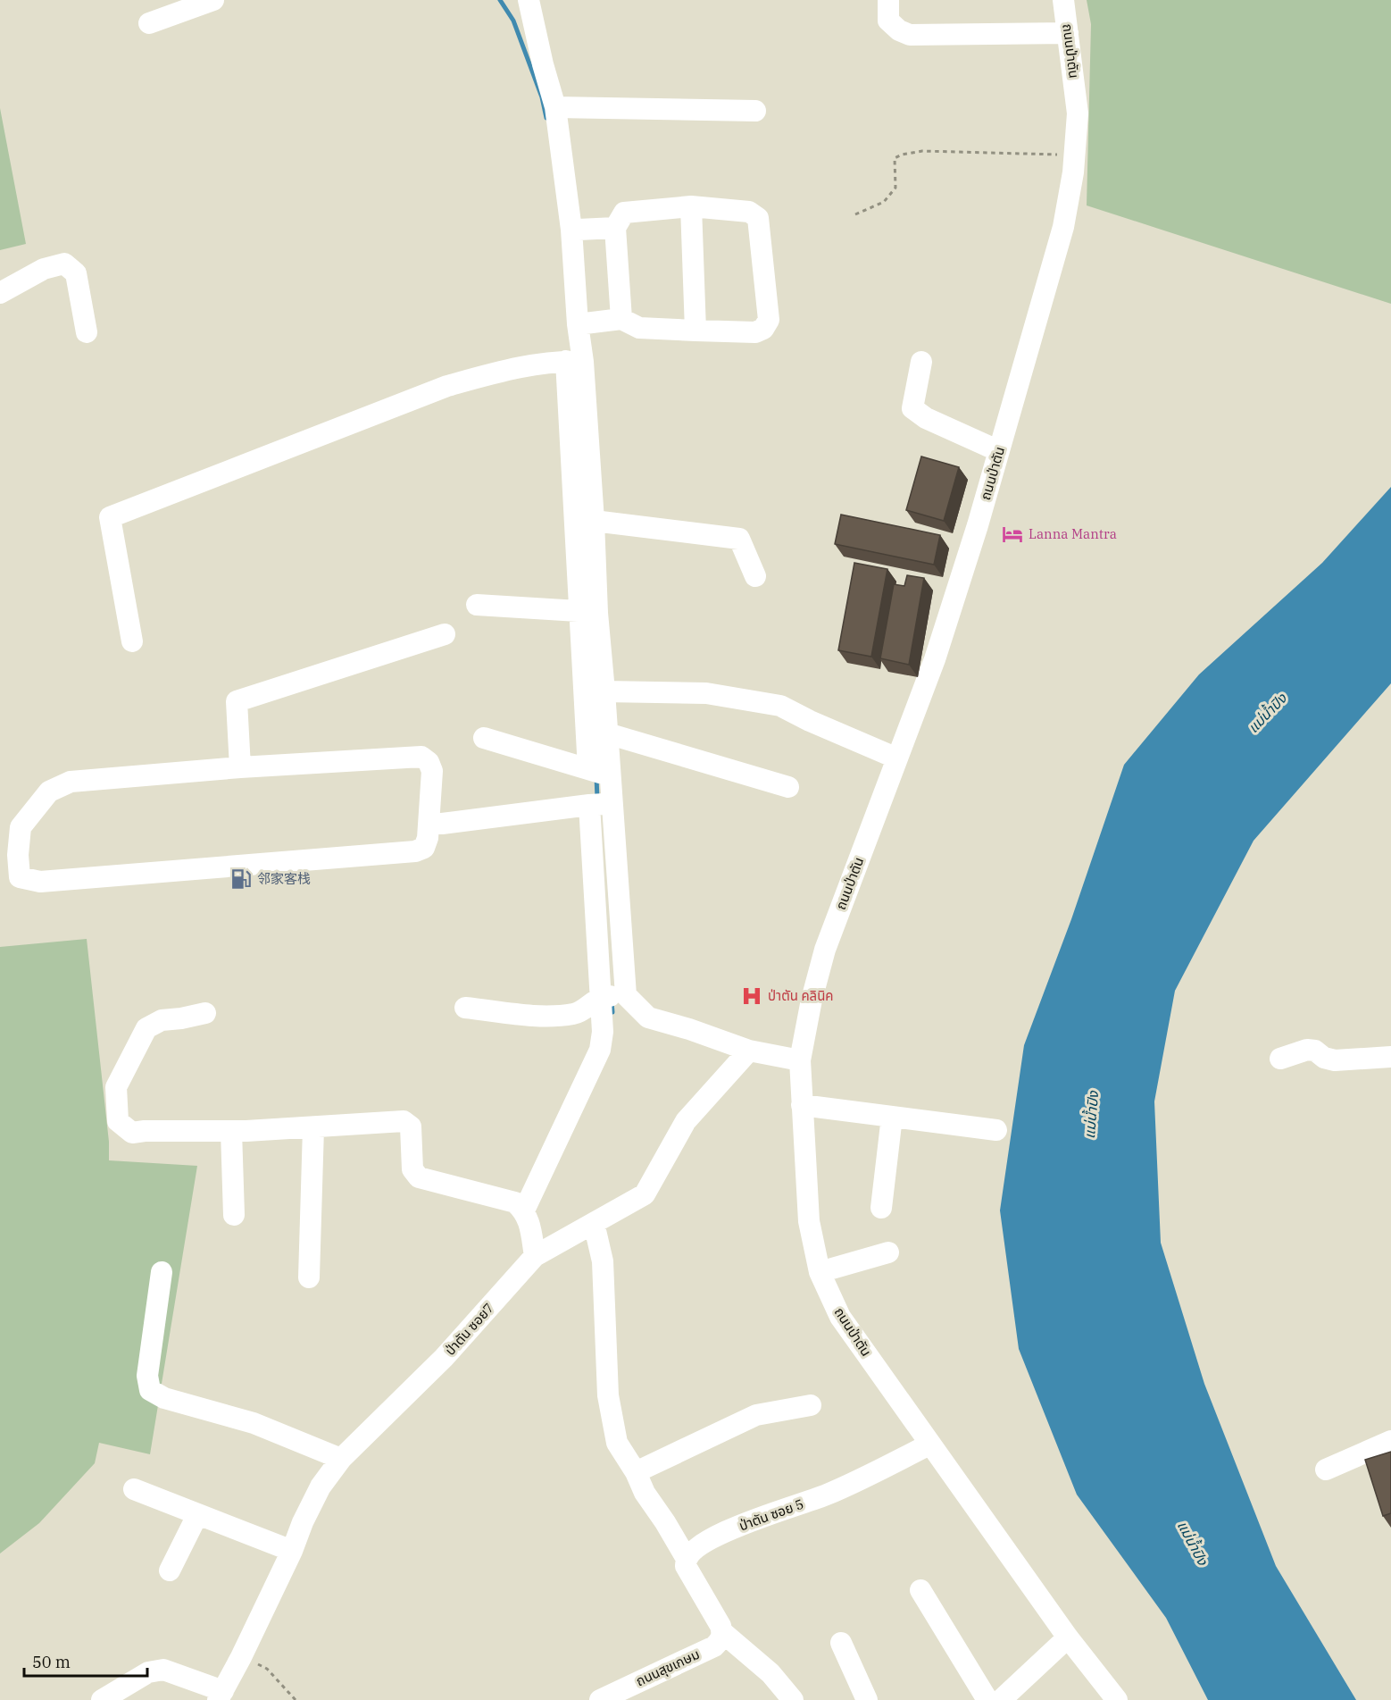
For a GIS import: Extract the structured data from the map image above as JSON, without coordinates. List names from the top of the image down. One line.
{"streets":{"street":["ถนนป่าตัน","ป่าตัน ซอย7","ป่าตัน ซอย 5","ถนนสุขเกษม"]},"crossings":[["ถนนป่าตัน","ป่าตัน ซอย 5"]],"water":["แม่น้ำปิง"],"places":{"hotel":["Lanna Mantra"],"fuel station":["邻家客栈"],"hospital":["ป่าตัน คลินิค"]},"scale_bar":"50 m"}
